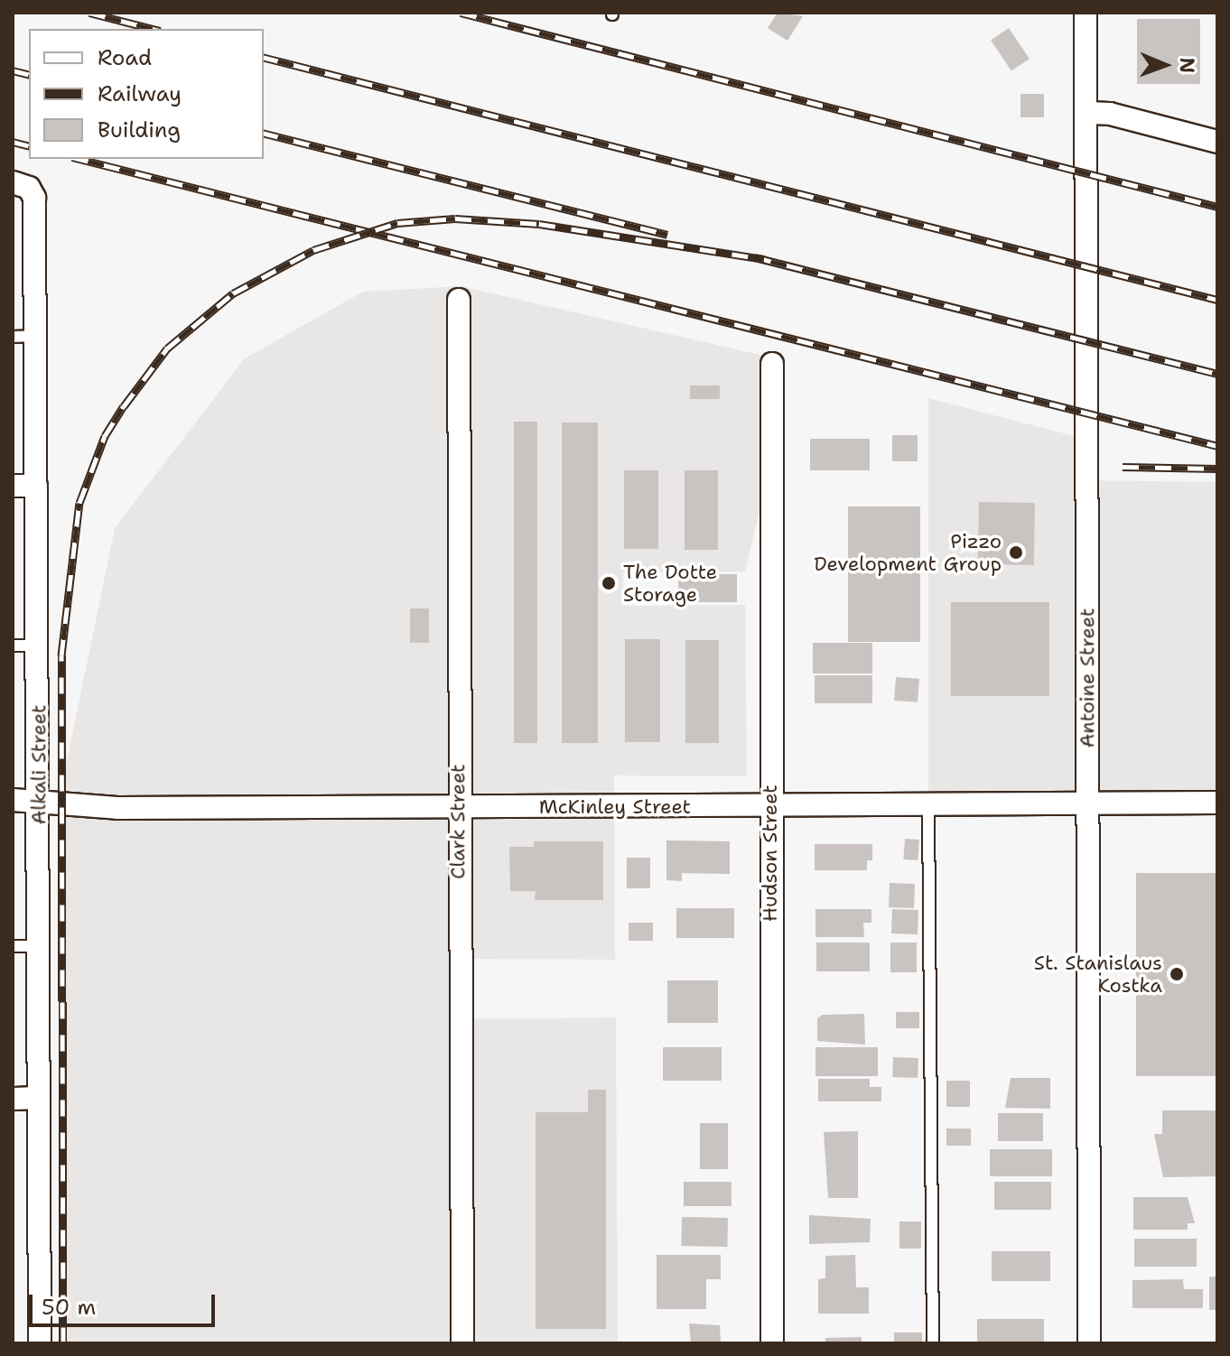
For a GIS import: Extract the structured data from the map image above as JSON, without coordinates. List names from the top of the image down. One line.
{"streets":{"street":["Antoine Street","Alkali Street","McKinley Street","Clark Street","Hudson Street"]},"crossings":[["Antoine Street","McKinley Street"],["Alkali Street","McKinley Street"],["McKinley Street","Clark Street"],["McKinley Street","Hudson Street"]],"places":["Pizzo Development Group","The Dotte Storage","St. Stanislaus Kostka"],"legend":["Road","Railway","Building"],"scale_bar":"50 m","north":"right"}
